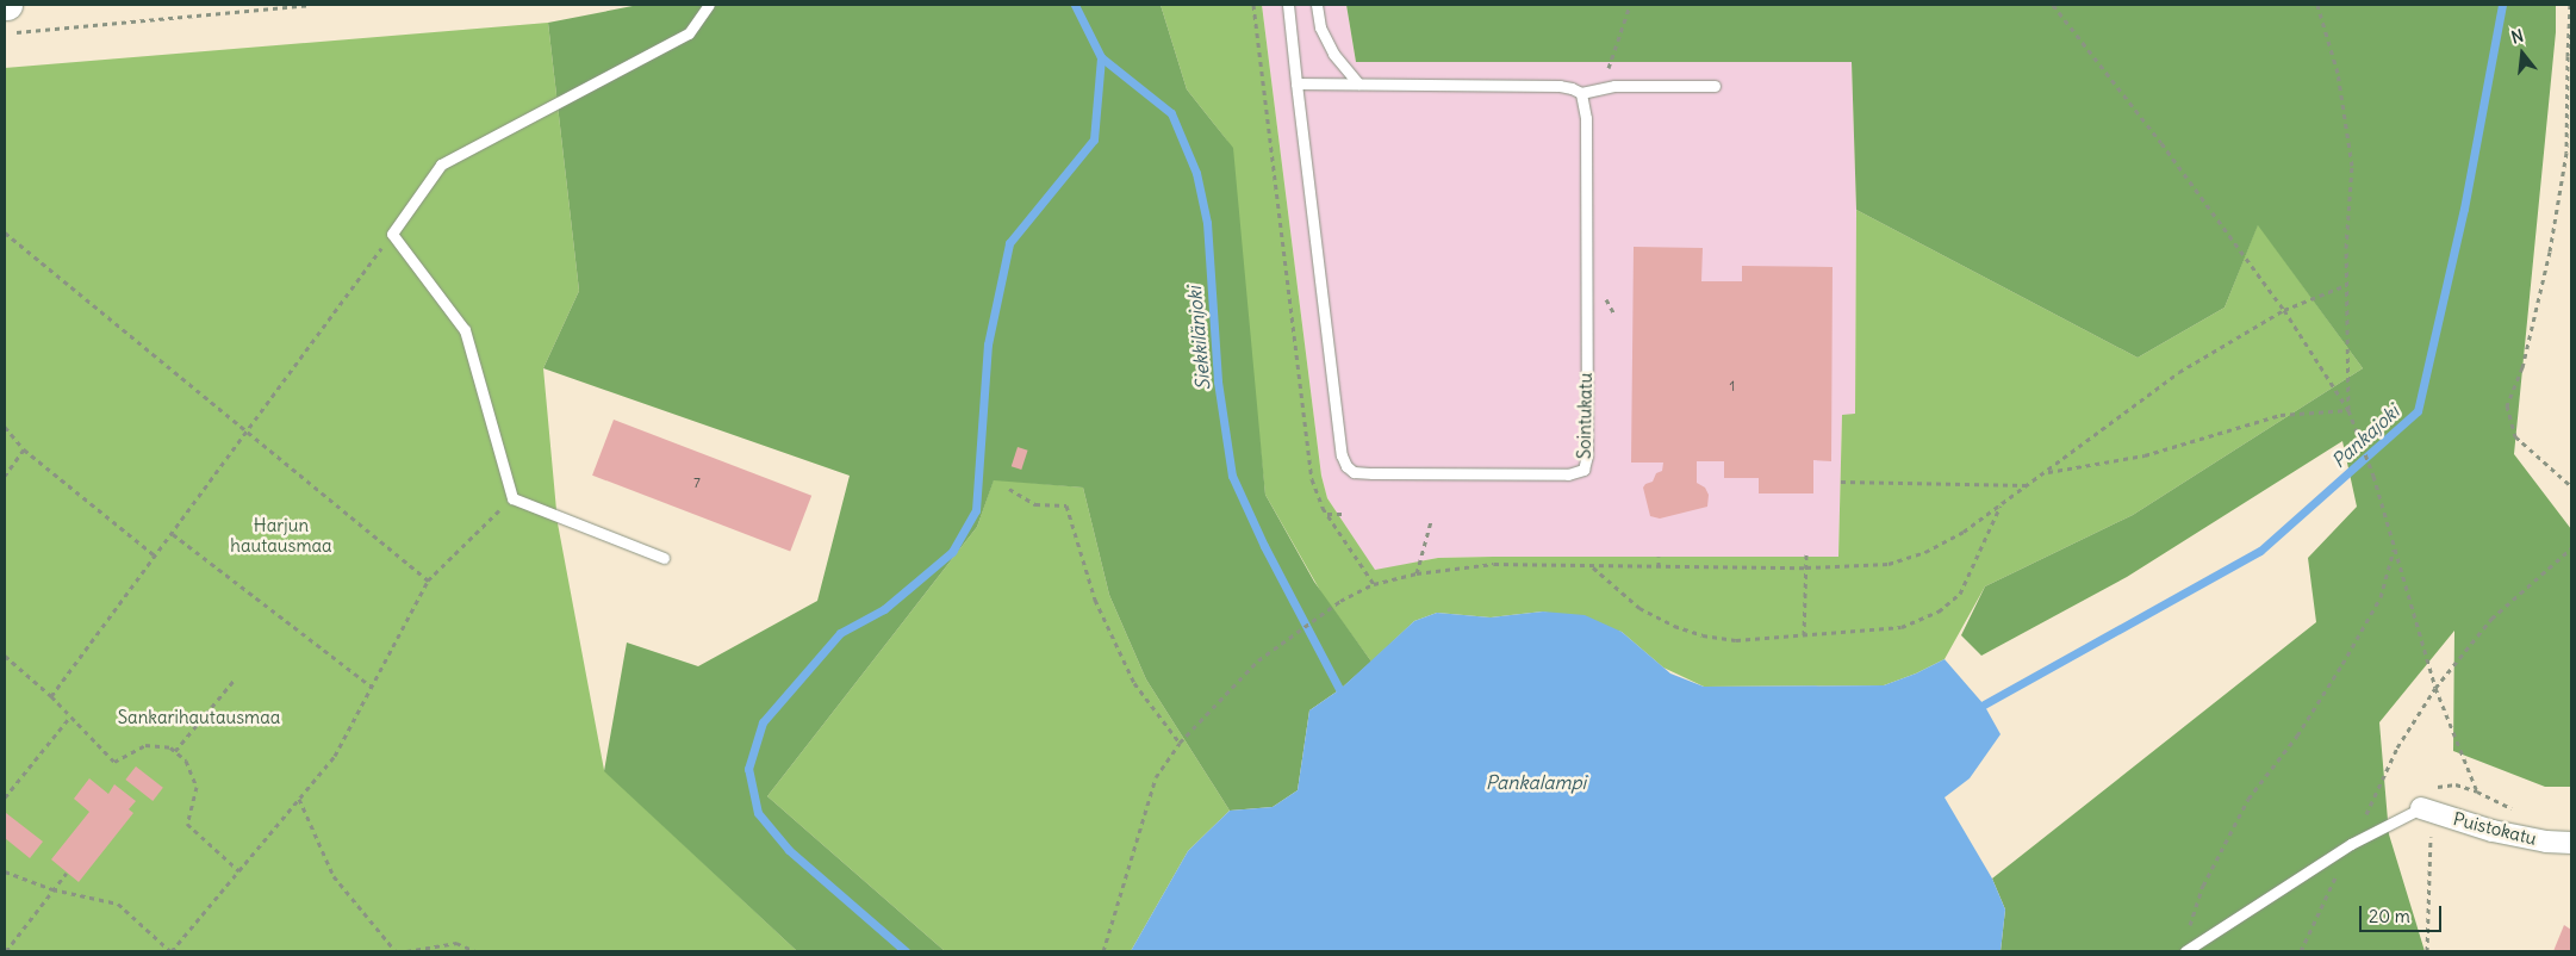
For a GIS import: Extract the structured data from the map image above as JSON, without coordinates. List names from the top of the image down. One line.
{"streets":{"street":["Puistokatu"],"lane":["Sointukatu"]},"water":["Siekkilänjoki","Pankajoki","Pankalampi"],"parks":["Harjun hautausmaa","Sankarihautausmaa"],"house_numbers":["1","7"],"scale_bar":"20 m","north":"top"}
